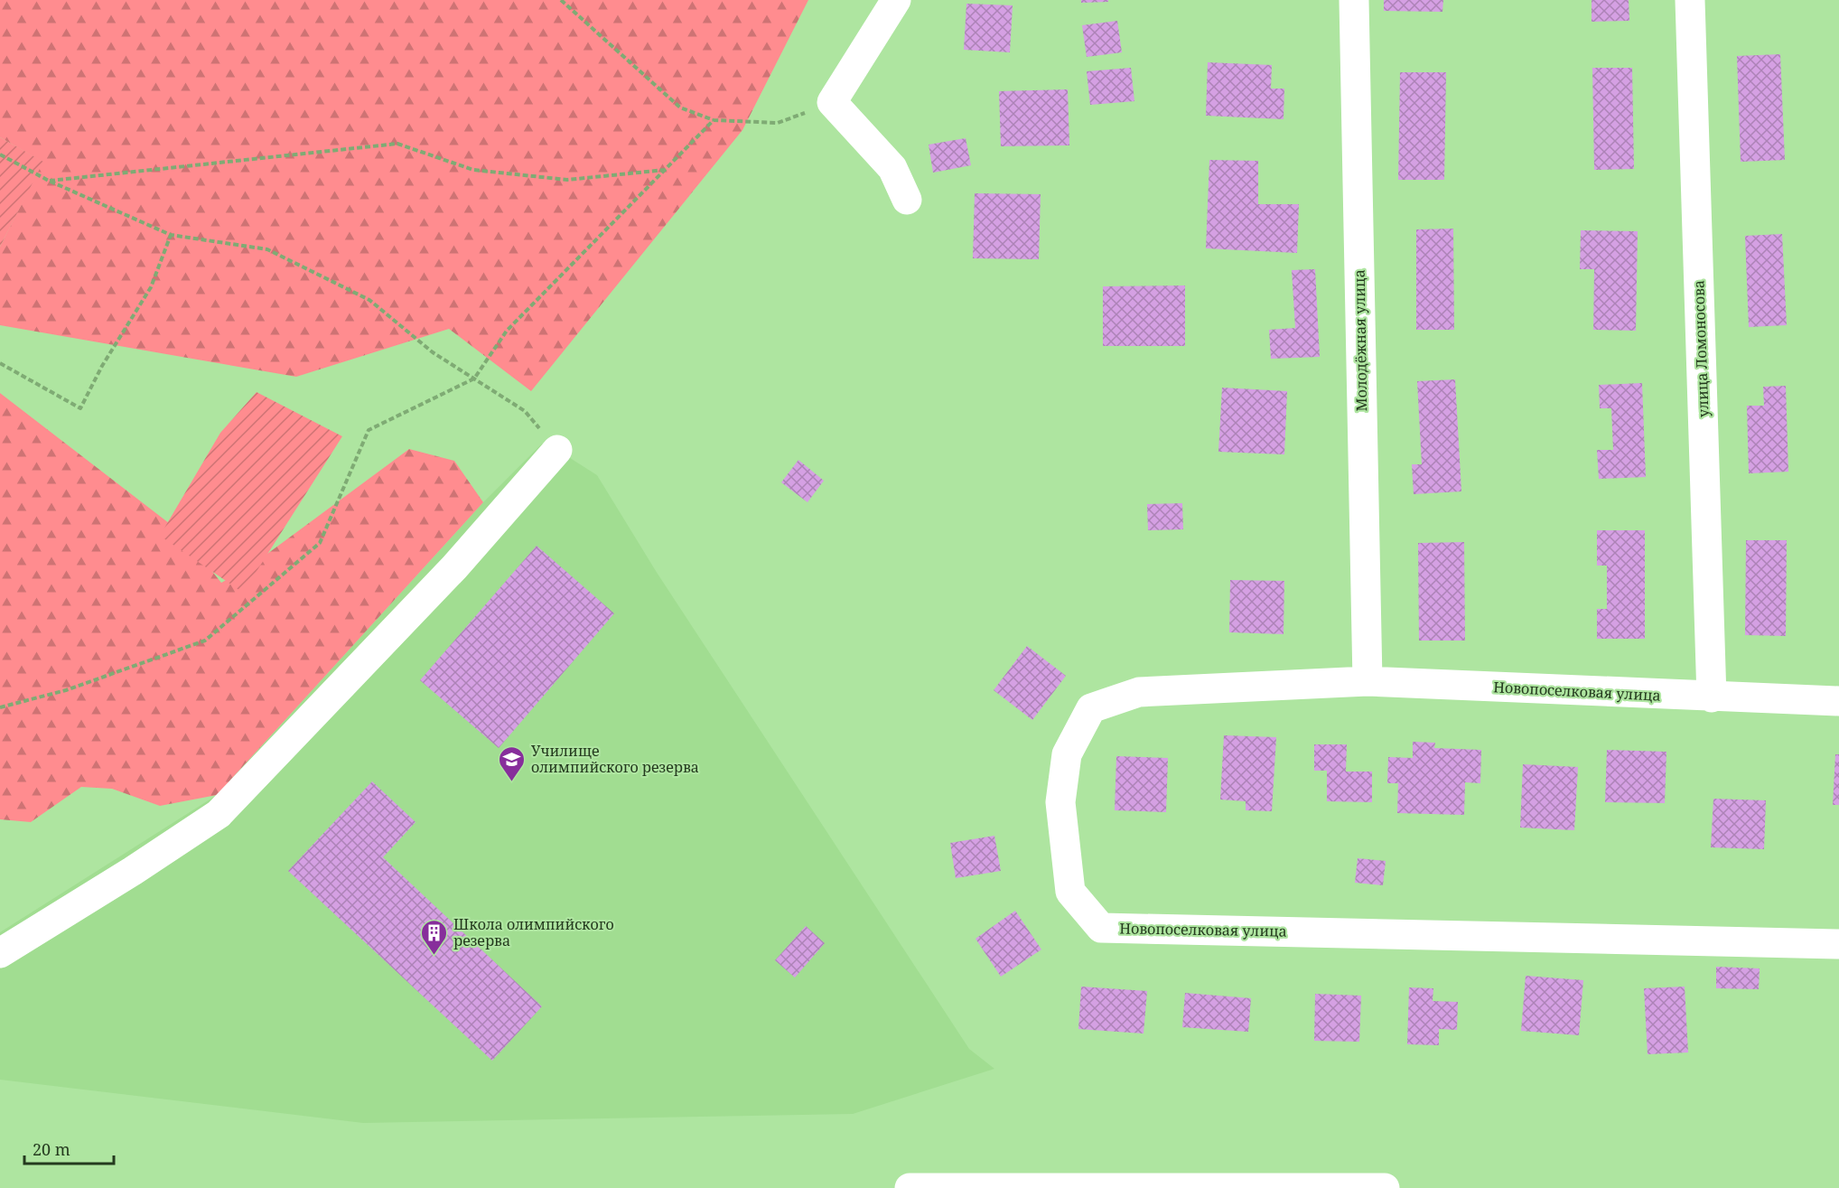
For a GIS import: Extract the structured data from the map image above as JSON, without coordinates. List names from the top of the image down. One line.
{"streets":{"street":["Молодёжная улица","улица Ломоносова","Новопоселковая улица"]},"crossings":[["Молодёжная улица","Новопоселковая улица"],["улица Ломоносова","Новопоселковая улица"]],"places":{"school or university":["Училище олимпийского резерва"],"building":["Школа олимпийского резерва"]},"scale_bar":"20 m"}
